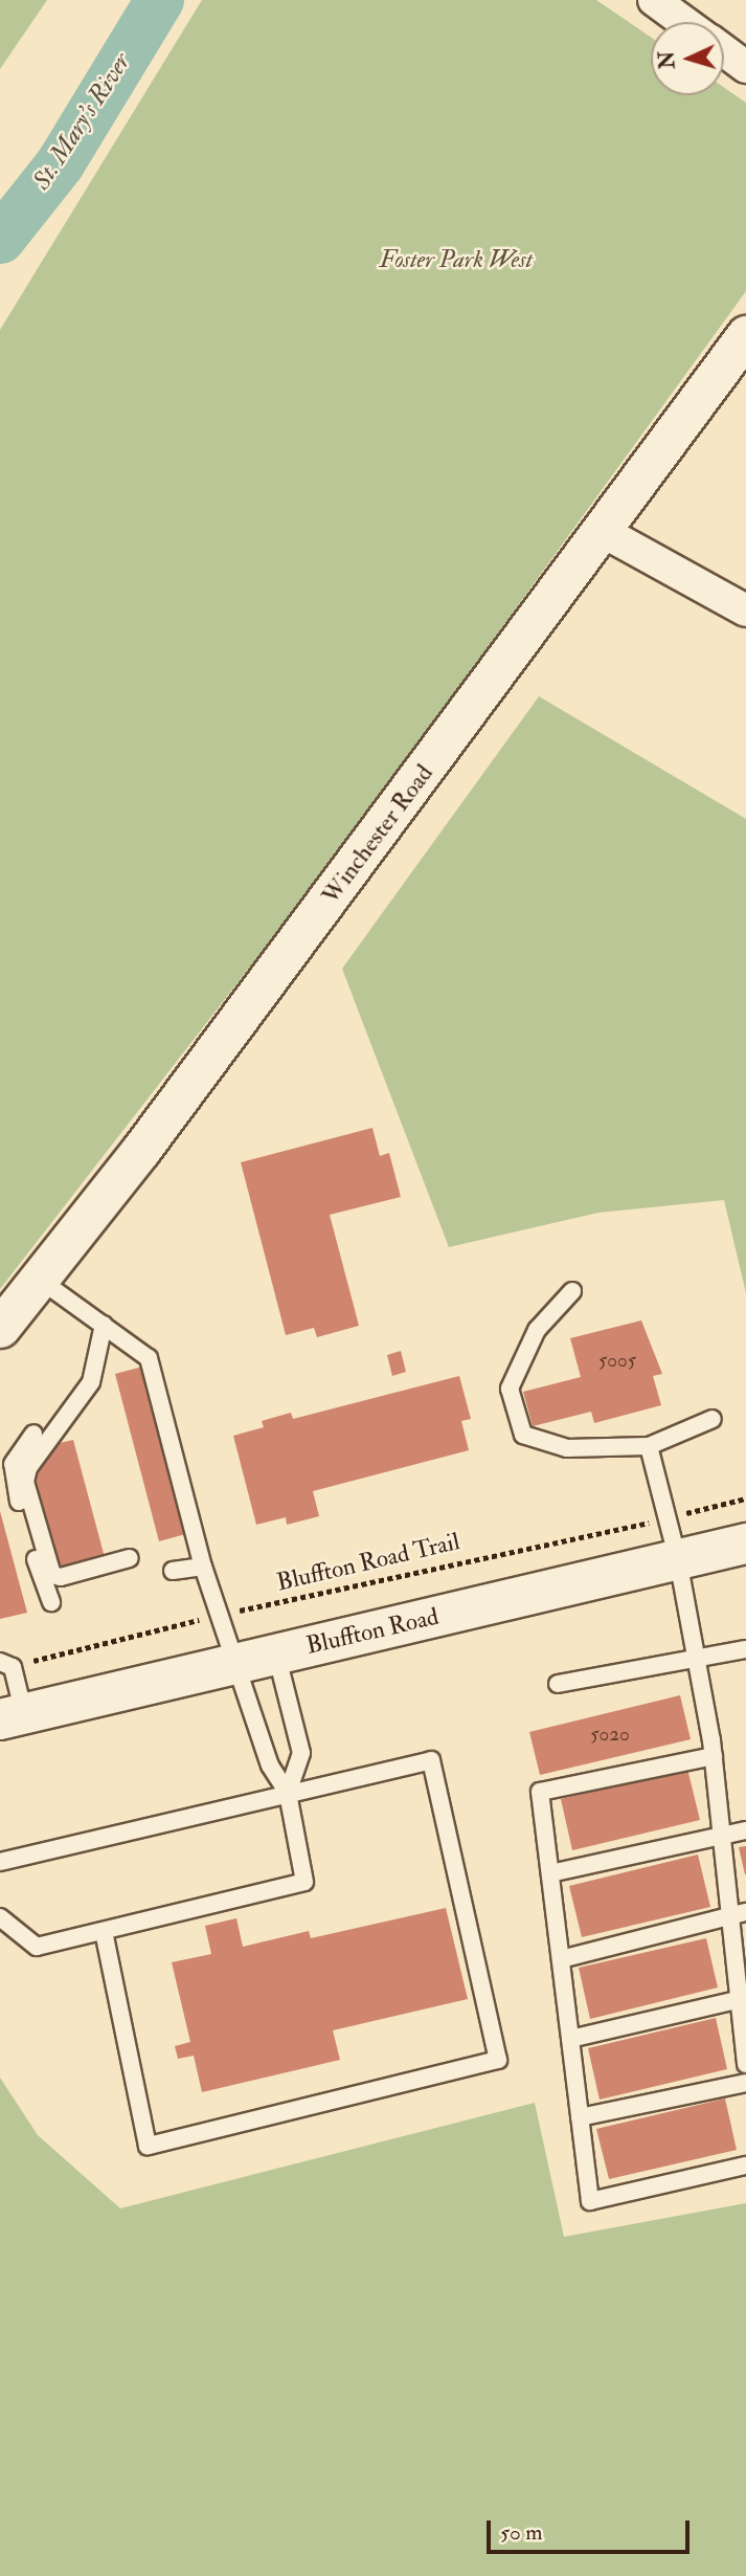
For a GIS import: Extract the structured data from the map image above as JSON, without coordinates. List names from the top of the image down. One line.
{"streets":{"main road":["Bluffton Road"],"street":["Winchester Road"],"path":["Bluffton Road Trail"]},"water":["St. Mary's River"],"parks":["Foster Park West"],"house_numbers":["5005","5020"],"scale_bar":"50 m","north":"left"}
